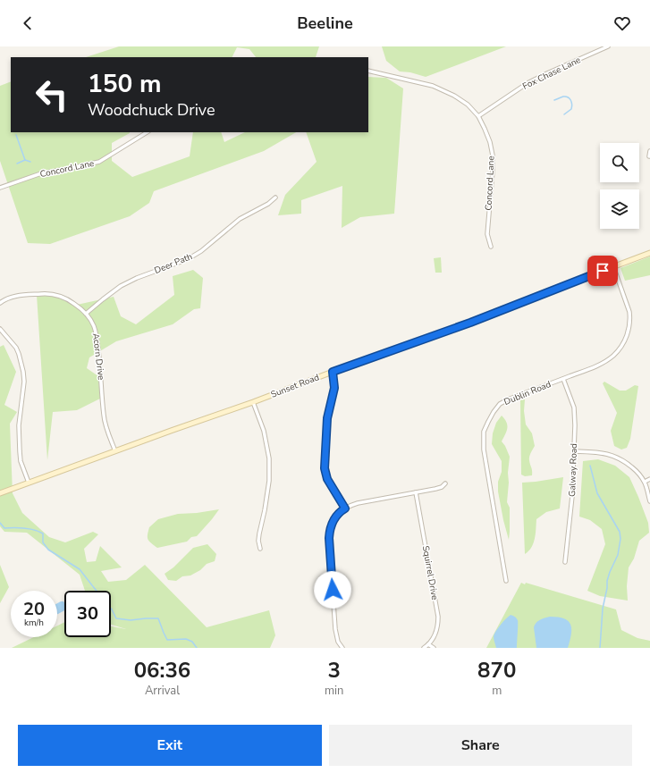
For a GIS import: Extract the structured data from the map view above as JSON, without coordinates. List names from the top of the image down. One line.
{"streets":{"street":["Fox Chase Lane","Concord Lane","Deer Path","Acorn Drive","Sunset Road","Dublin Road","Galway Road","Squirrel Drive"]},"crossings":[["Fox Chase Lane","Concord Lane"],["Deer Path","Acorn Drive"],["Acorn Drive","Sunset Road"],["Sunset Road","Dublin Road"],["Dublin Road","Galway Road"]],"page":{"header":"Beeline","turn":["150 m","Woodchuck Drive"],"speed":"20 km/h","limit":"30","eta":["06:36","Arrival","3","min","870","m"],"buttons":["Exit","Share"]}}
